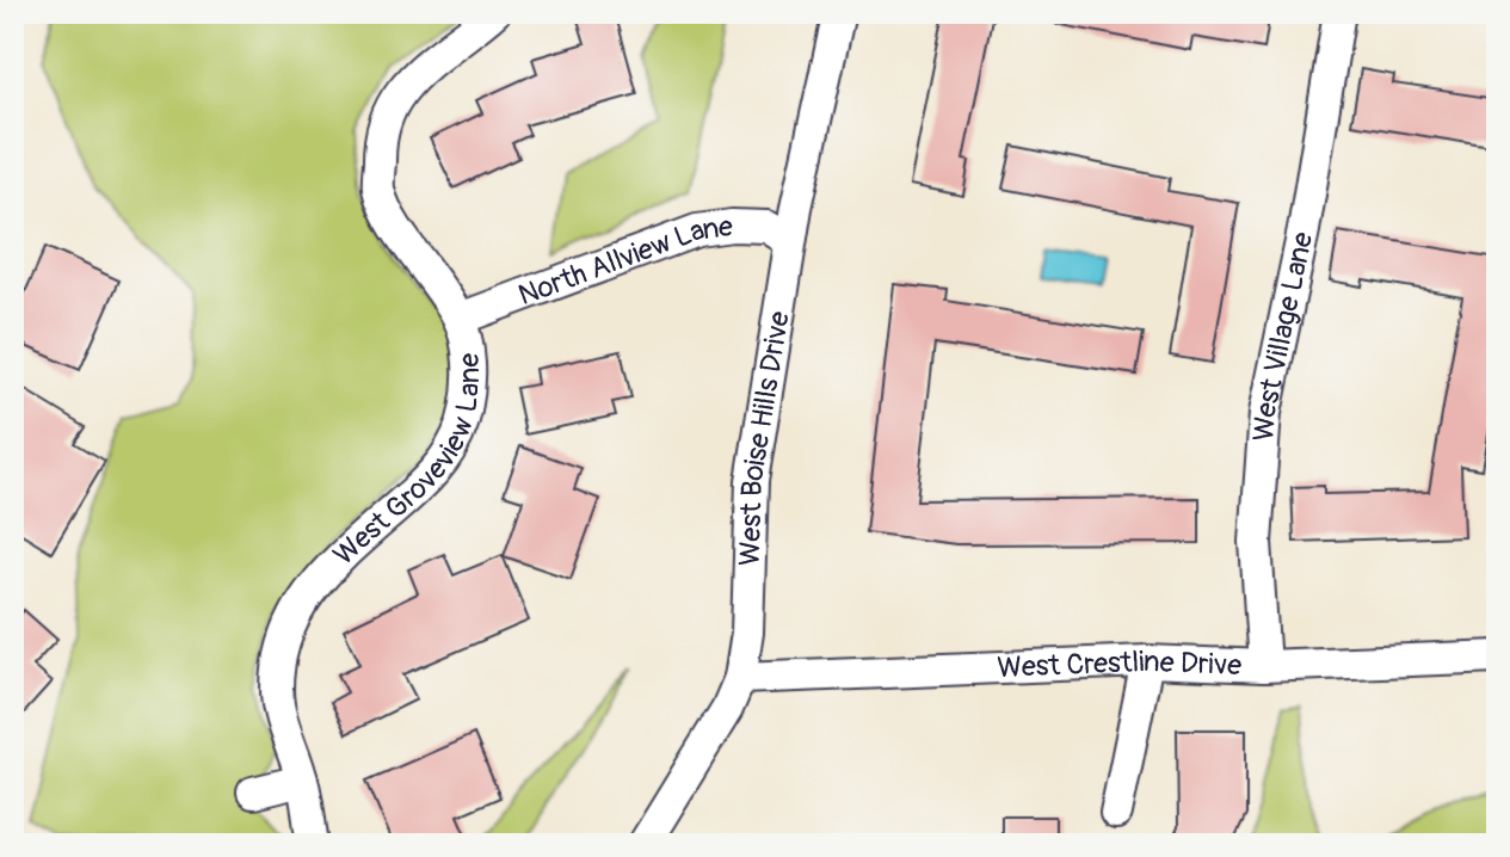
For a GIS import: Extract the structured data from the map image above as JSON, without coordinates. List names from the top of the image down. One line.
{"streets":{"street":["North Allview Lane","West Village Lane","West Boise Hills Drive","West Groveview Lane","West Crestline Drive"]},"crossings":[["North Allview Lane","West Boise Hills Drive"],["North Allview Lane","West Groveview Lane"],["West Village Lane","West Crestline Drive"],["West Boise Hills Drive","West Crestline Drive"]]}
